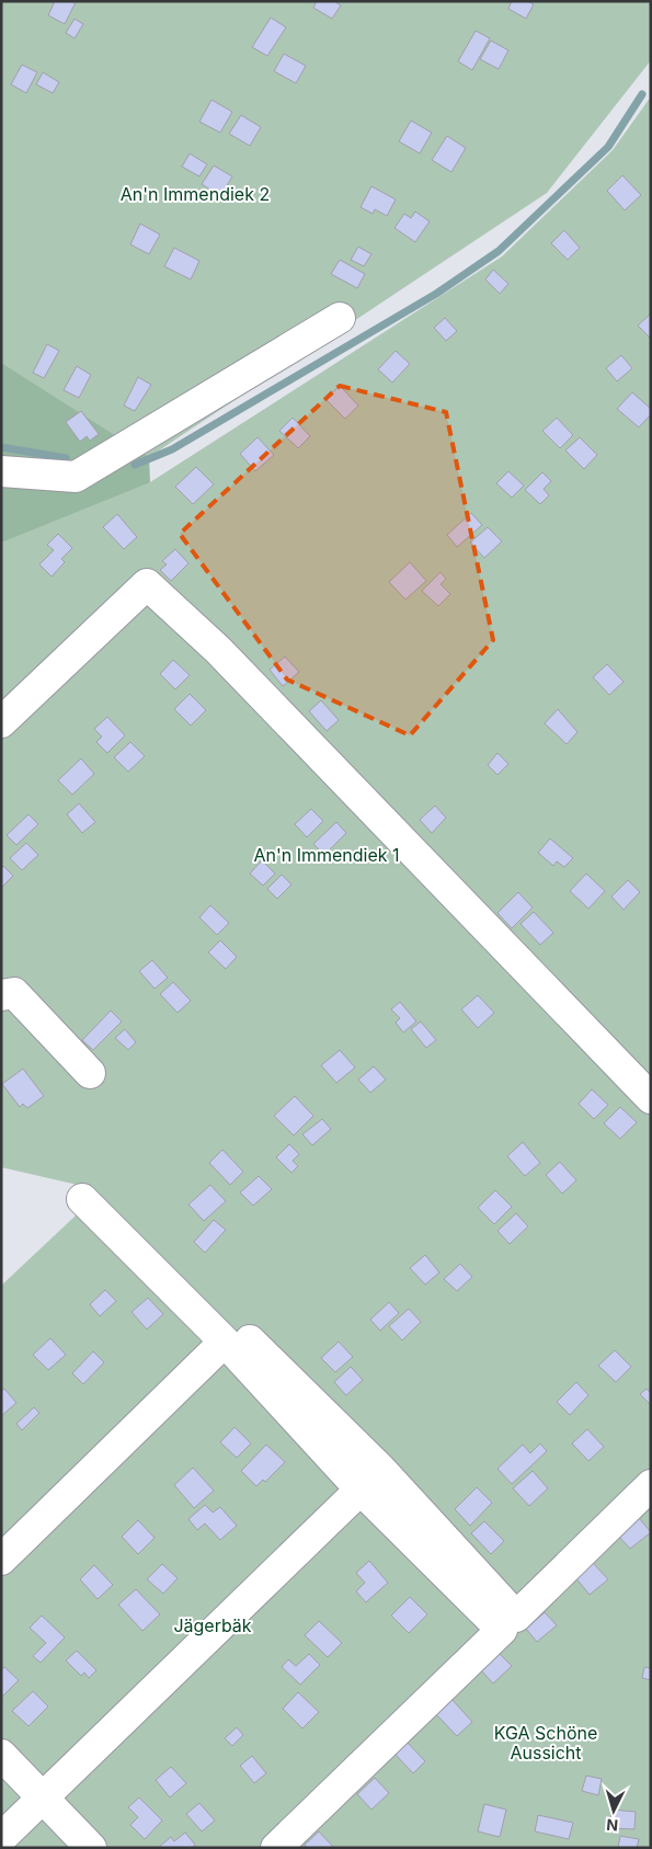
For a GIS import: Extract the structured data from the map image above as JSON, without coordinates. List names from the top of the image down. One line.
{"parks":["An'n Immendiek 2","An'n Immendiek 1","Jägerbäk","KGA Schöne Aussicht"],"north":"bottom"}
